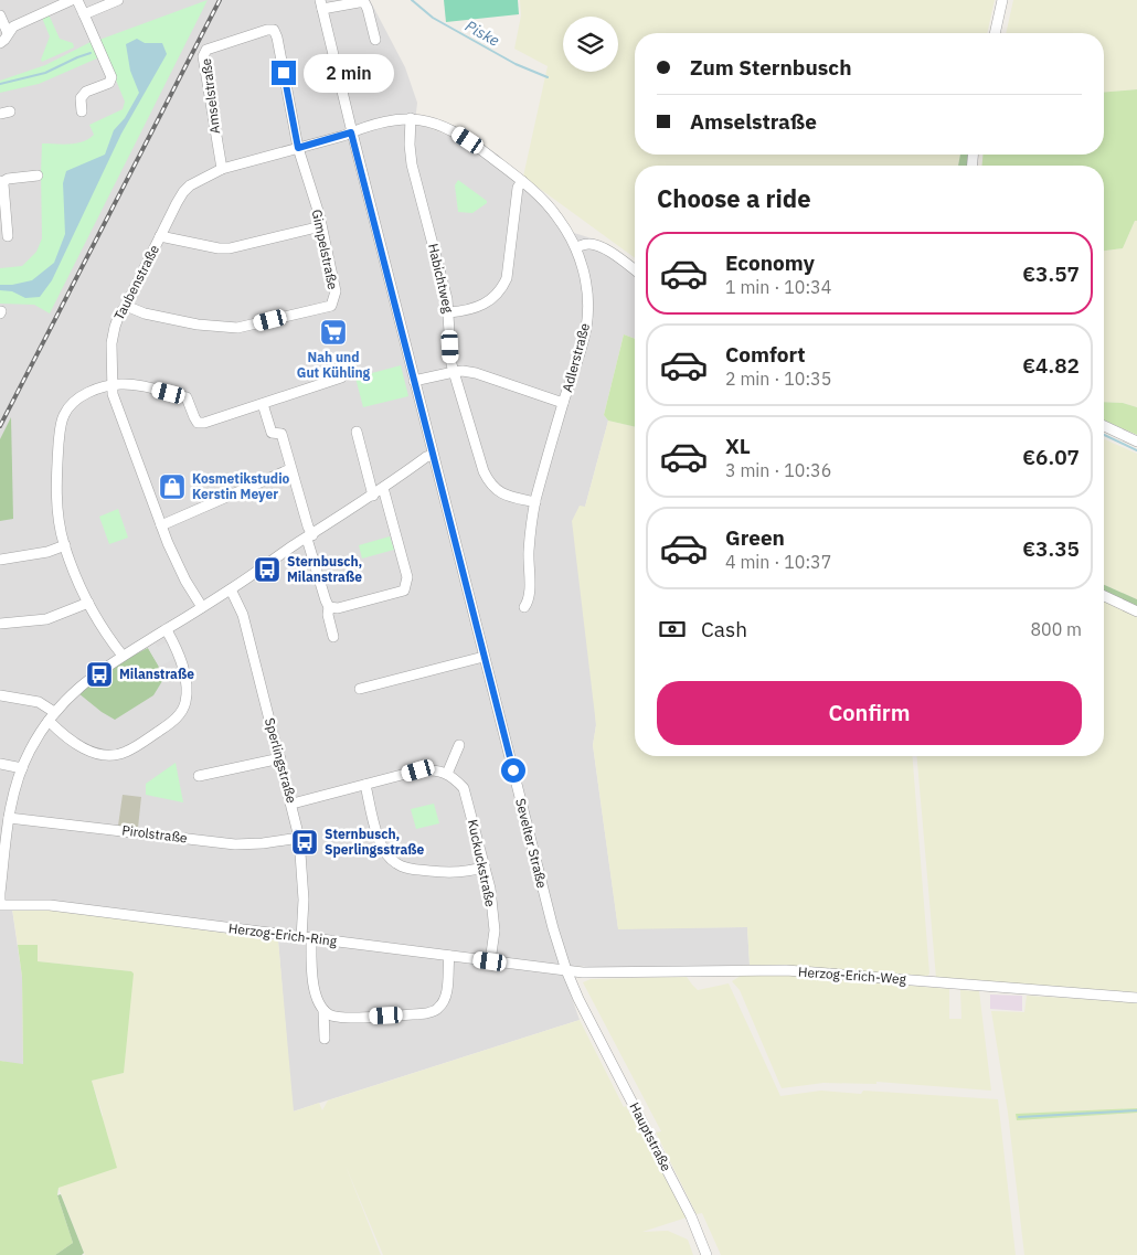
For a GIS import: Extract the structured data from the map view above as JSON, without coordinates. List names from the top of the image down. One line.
{"streets":{"street":["Amselstraße","Gimpelstraße","Habichtweg","Taubenstraße","Adlerstraße","Sperlingstraße","Pirolstraße","Sevelter Straße","Kuckuckstraße","Herzog-Erich-Ring","Herzog-Erich-Weg","Hauptstraße"]},"crossings":[["Amselstraße","Gimpelstraße"],["Amselstraße","Taubenstraße"],["Gimpelstraße","Taubenstraße"],["Habichtweg","Adlerstraße"],["Taubenstraße","Adlerstraße"],["Taubenstraße","Sevelter Straße"],["Adlerstraße","Sevelter Straße"],["Sperlingstraße","Pirolstraße"],["Sperlingstraße","Herzog-Erich-Ring"],["Sevelter Straße","Herzog-Erich-Ring"],["Sevelter Straße","Herzog-Erich-Weg"],["Sevelter Straße","Hauptstraße"],["Kuckuckstraße","Herzog-Erich-Ring"],["Herzog-Erich-Ring","Herzog-Erich-Weg"]],"water":["Piske"],"places":{"supermarket":["Nah und Gut Kühling"],"shop":["Kosmetikstudio Kerstin Meyer"],"bus stop":["Sternbusch, Milanstraße","Milanstraße","Sternbusch, Sperlingsstraße"]},"page":{"banner":["Zum Sternbusch","Amselstraße"],"bubble":"2 min","heading":"Choose a ride","list":[{"name":"Economy","note":"1 min · 10:34","value":"€3.57"},{"name":"Comfort","note":"2 min · 10:35","value":"€4.82"},{"name":"XL","note":"3 min · 10:36","value":"€6.07"},{"name":"Green","note":"4 min · 10:37","value":"€3.35"}],"pay":["Cash","800 m"],"buttons":"Confirm"}}
